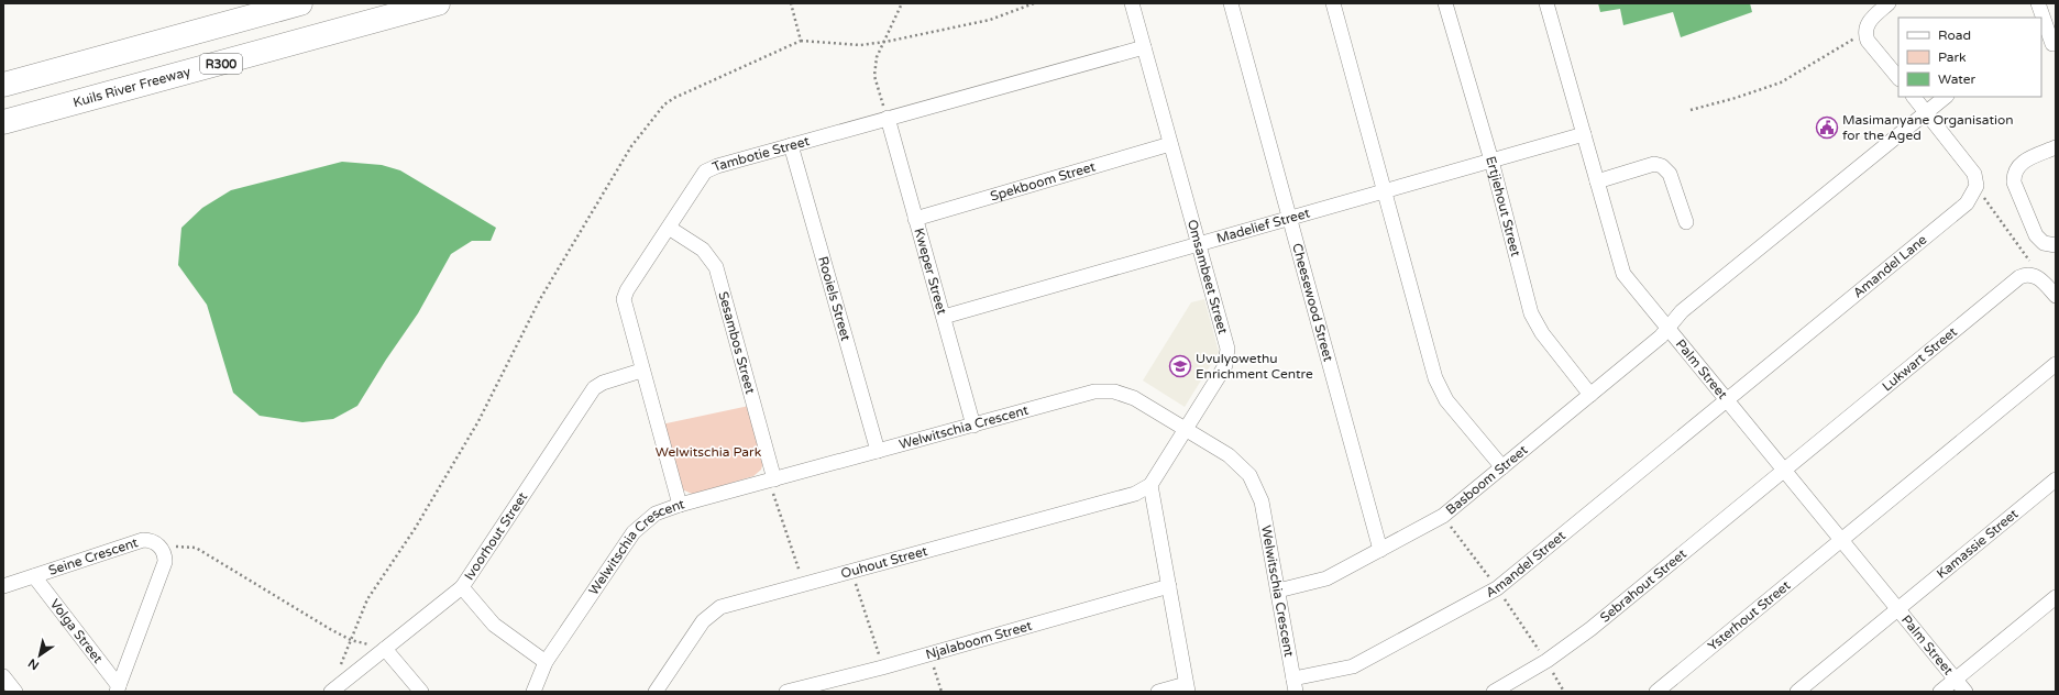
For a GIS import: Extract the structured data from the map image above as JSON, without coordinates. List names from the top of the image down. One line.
{"streets":{"highway":["R300","Kuils River Freeway"],"street":["Tambotie Street","Spekboom Street","Ertjiehout Street","Madelief Street","Amandel Lane","Kweper Street","Omsambeet Street","Rooiels Street","Cheesewood Street","Sesambos Street","Lukwart Street","Palm Street","Welwitschia Crescent","Basboom Street","Ivoorhout Street","Kamassie Street","Seine Crescent","Ouhout Street","Amandel Street","Sebrahout Street","Ysterhout Street","Volga Street","Njalaboom Street"]},"crossings":[["Tambotie Street","Kweper Street"],["Tambotie Street","Omsambeet Street"],["Tambotie Street","Rooiels Street"],["Tambotie Street","Sesambos Street"],["Tambotie Street","Welwitschia Crescent"],["Tambotie Street","Ivoorhout Street"],["Spekboom Street","Kweper Street"],["Spekboom Street","Omsambeet Street"],["Ertjiehout Street","Madelief Street"],["Ertjiehout Street","Basboom Street"],["Madelief Street","Kweper Street"],["Madelief Street","Omsambeet Street"],["Madelief Street","Cheesewood Street"],["Amandel Lane","Palm Street"],["Amandel Lane","Amandel Street"],["Kweper Street","Welwitschia Crescent"],["Omsambeet Street","Welwitschia Crescent"],["Omsambeet Street","Ouhout Street"],["Rooiels Street","Welwitschia Crescent"],["Cheesewood Street","Basboom Street"],["Sesambos Street","Welwitschia Crescent"],["Lukwart Street","Palm Street"],["Lukwart Street","Sebrahout Street"],["Palm Street","Basboom Street"],["Palm Street","Kamassie Street"],["Palm Street","Amandel Street"],["Palm Street","Sebrahout Street"],["Palm Street","Ysterhout Street"],["Welwitschia Crescent","Basboom Street"],["Welwitschia Crescent","Amandel Street"],["Seine Crescent","Volga Street"]],"parks":["Welwitschia Park"],"places":{"public building":["Masimanyane Organisation for the Aged"],"school or university":["Uvulyowethu Enrichment Centre"]},"legend":["Road","Park","Water"],"north":"bottom left"}
